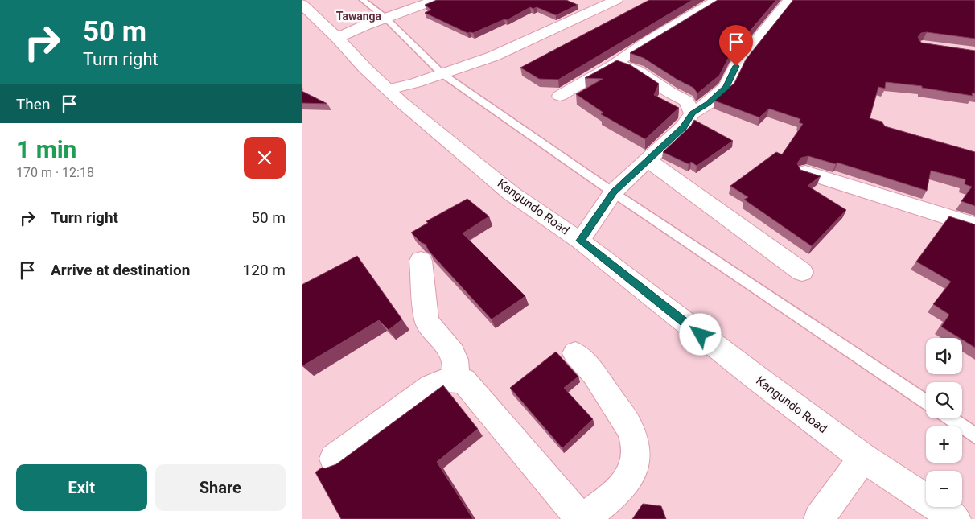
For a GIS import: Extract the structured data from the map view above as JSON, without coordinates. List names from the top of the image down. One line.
{"streets":{"main road":["Kangundo Road"]},"districts":["Tawanga"],"page":{"turn":["50 m","Turn right"],"then":"Then","heading":["1 min","170 m · 12:18"],"list":[{"name":"Turn right","value":"50 m"},{"name":"Arrive at destination","value":"120 m"}],"map_buttons":["+","−"],"buttons":["Exit","Share"]}}
